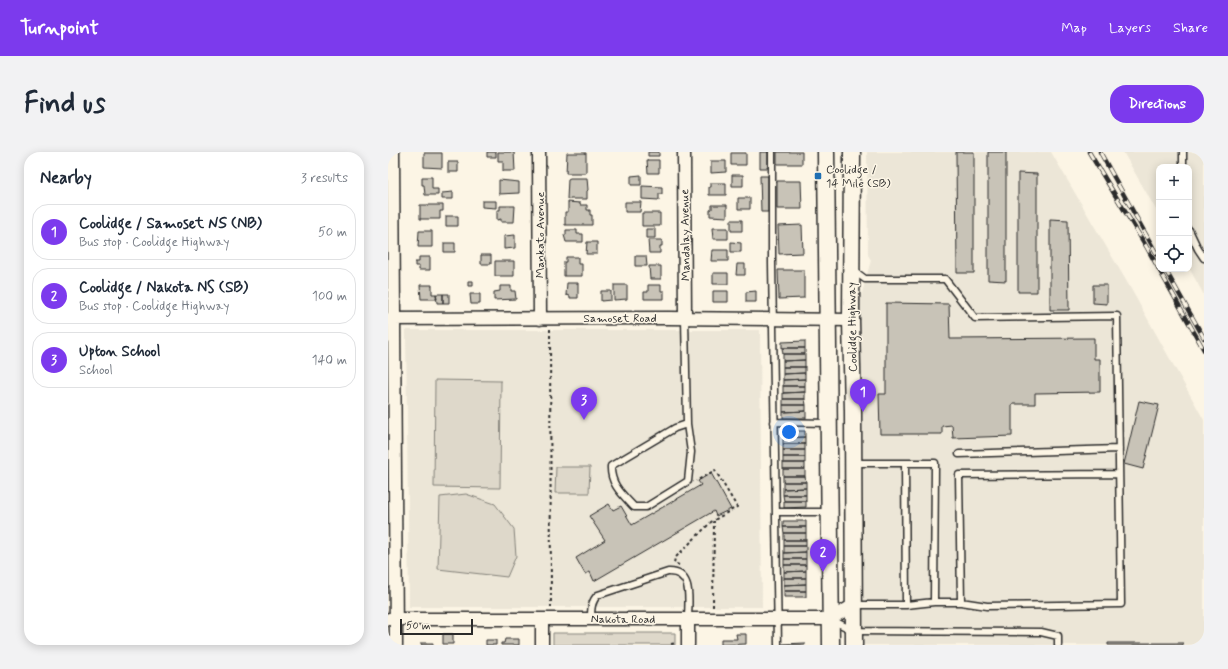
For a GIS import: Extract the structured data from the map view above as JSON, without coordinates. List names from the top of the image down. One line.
{"streets":{"main road":["Coolidge Highway"],"street":["Mankato Avenue","Mandalay Avenue","Samoset Road","Nakota Road"]},"crossings":[["Mankato Avenue","Samoset Road"],["Mandalay Avenue","Samoset Road"],["Samoset Road","Coolidge Highway"],["Coolidge Highway","Nakota Road"]],"places":{"transit":["Coolidge / 14 Mile (SB)"]},"scale_bar":"50 m","page":{"header":"Turnpoint","nav":["Map","Layers","Share"],"buttons":"Directions","title":"Find us","heading":["Nearby","3 results"],"map_buttons":["+","−"],"list":[{"mark":"1","name":"Coolidge / Samoset NS (NB)","note":"Bus stop · Coolidge Highway","value":"50 m"},{"mark":"2","name":"Coolidge / Nakota NS (SB)","note":"Bus stop · Coolidge Highway","value":"100 m"},{"mark":"3","name":"Upton School","note":"School","value":"140 m"}],"pins":["1","3","2"],"scale":"50 m"}}
